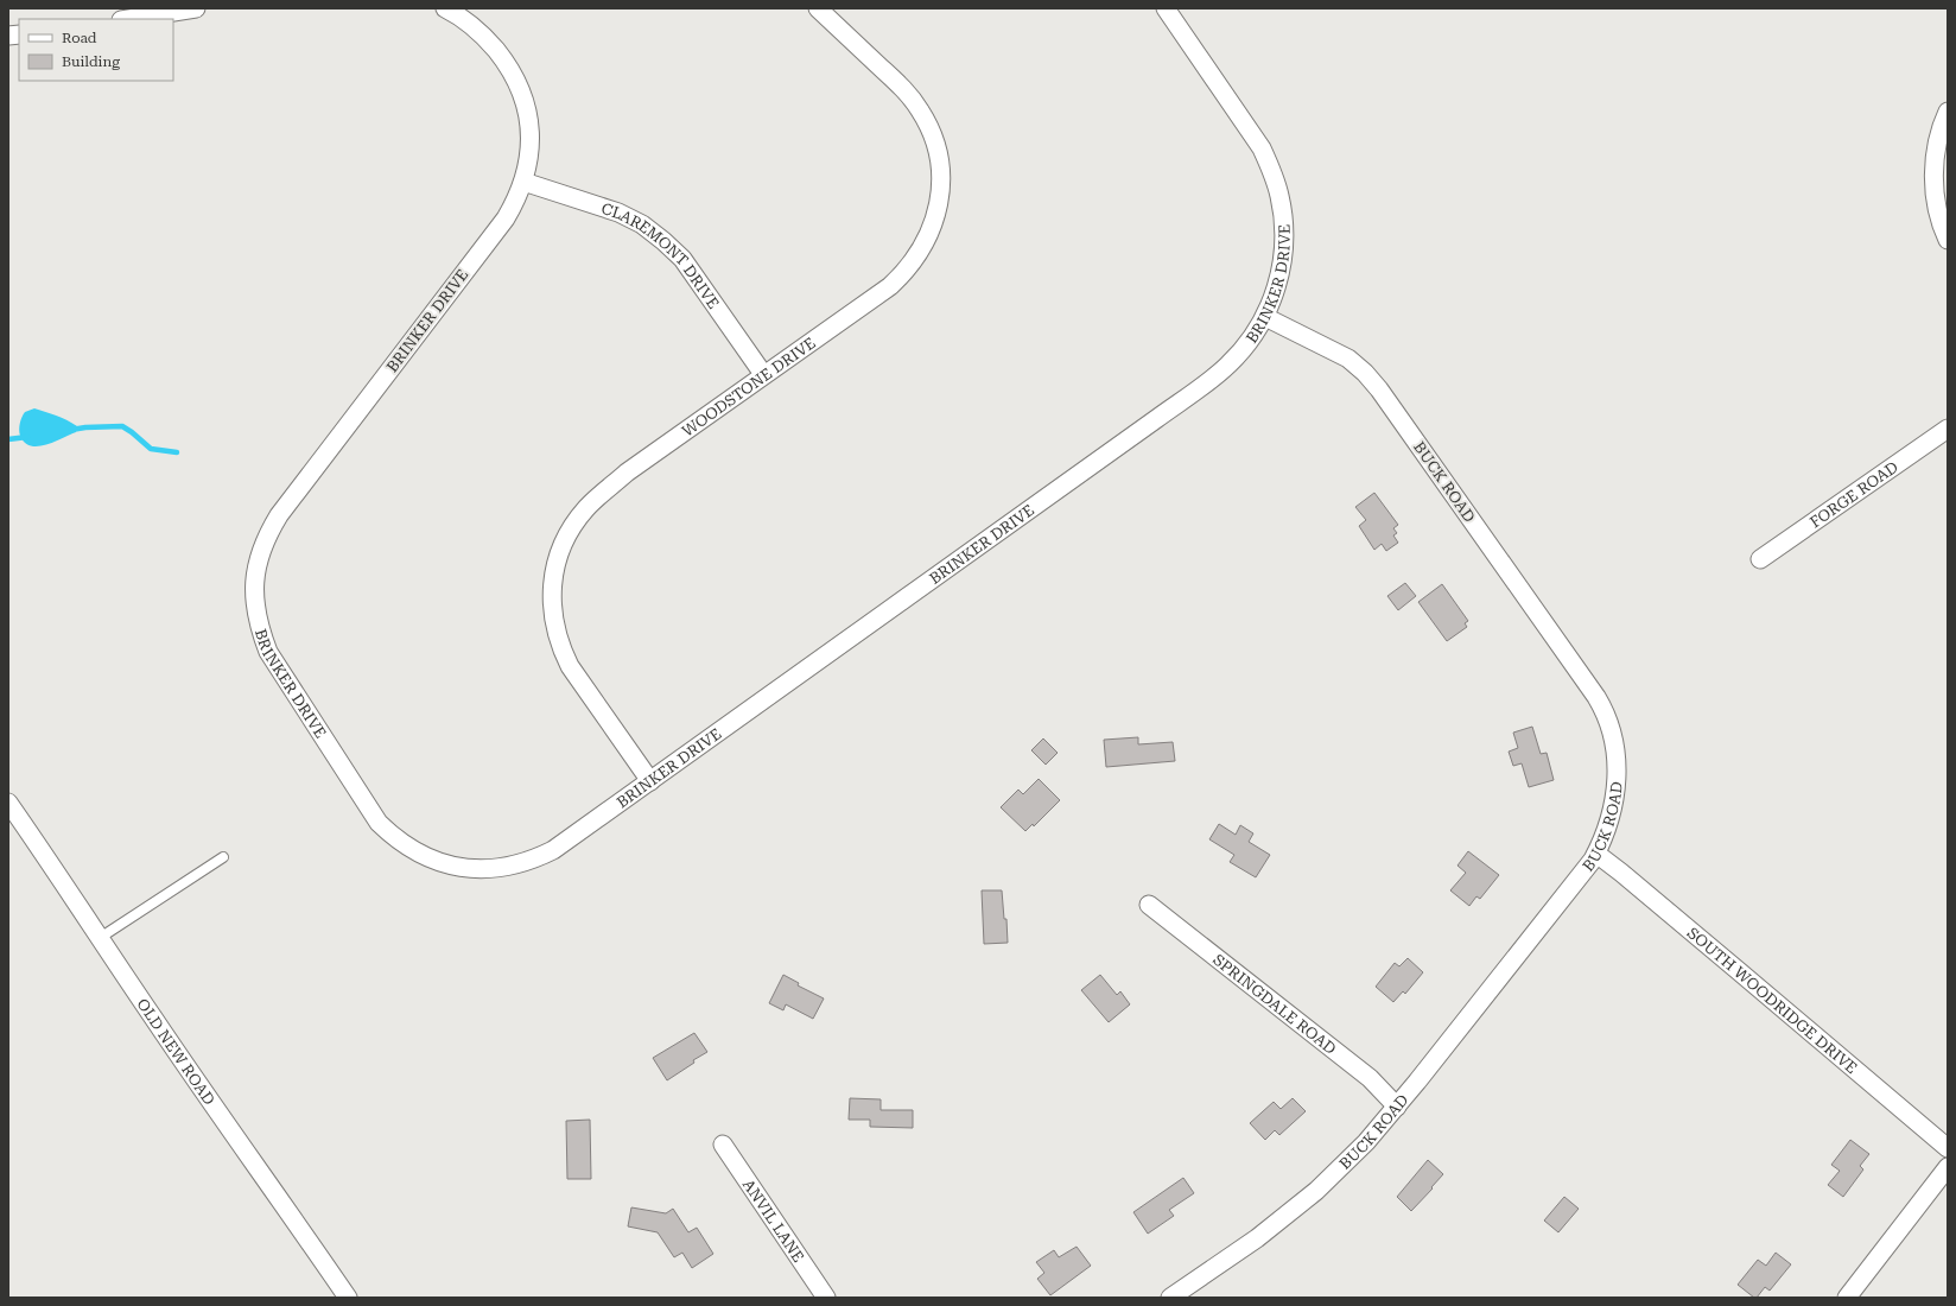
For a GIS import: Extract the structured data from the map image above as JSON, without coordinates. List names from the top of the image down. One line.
{"streets":{"street":["CLAREMONT DRIVE","BRINKER DRIVE","WOODSTONE DRIVE","BUCK ROAD","FORGE ROAD","SOUTH WOODRIDGE DRIVE","SPRINGDALE ROAD","OLD NEW ROAD","ANVIL LANE"]},"crossings":[["CLAREMONT DRIVE","BRINKER DRIVE"],["CLAREMONT DRIVE","WOODSTONE DRIVE"],["BRINKER DRIVE","WOODSTONE DRIVE"],["BRINKER DRIVE","BUCK ROAD"],["BUCK ROAD","SOUTH WOODRIDGE DRIVE"],["BUCK ROAD","SPRINGDALE ROAD"]],"legend":["Road","Building"]}
